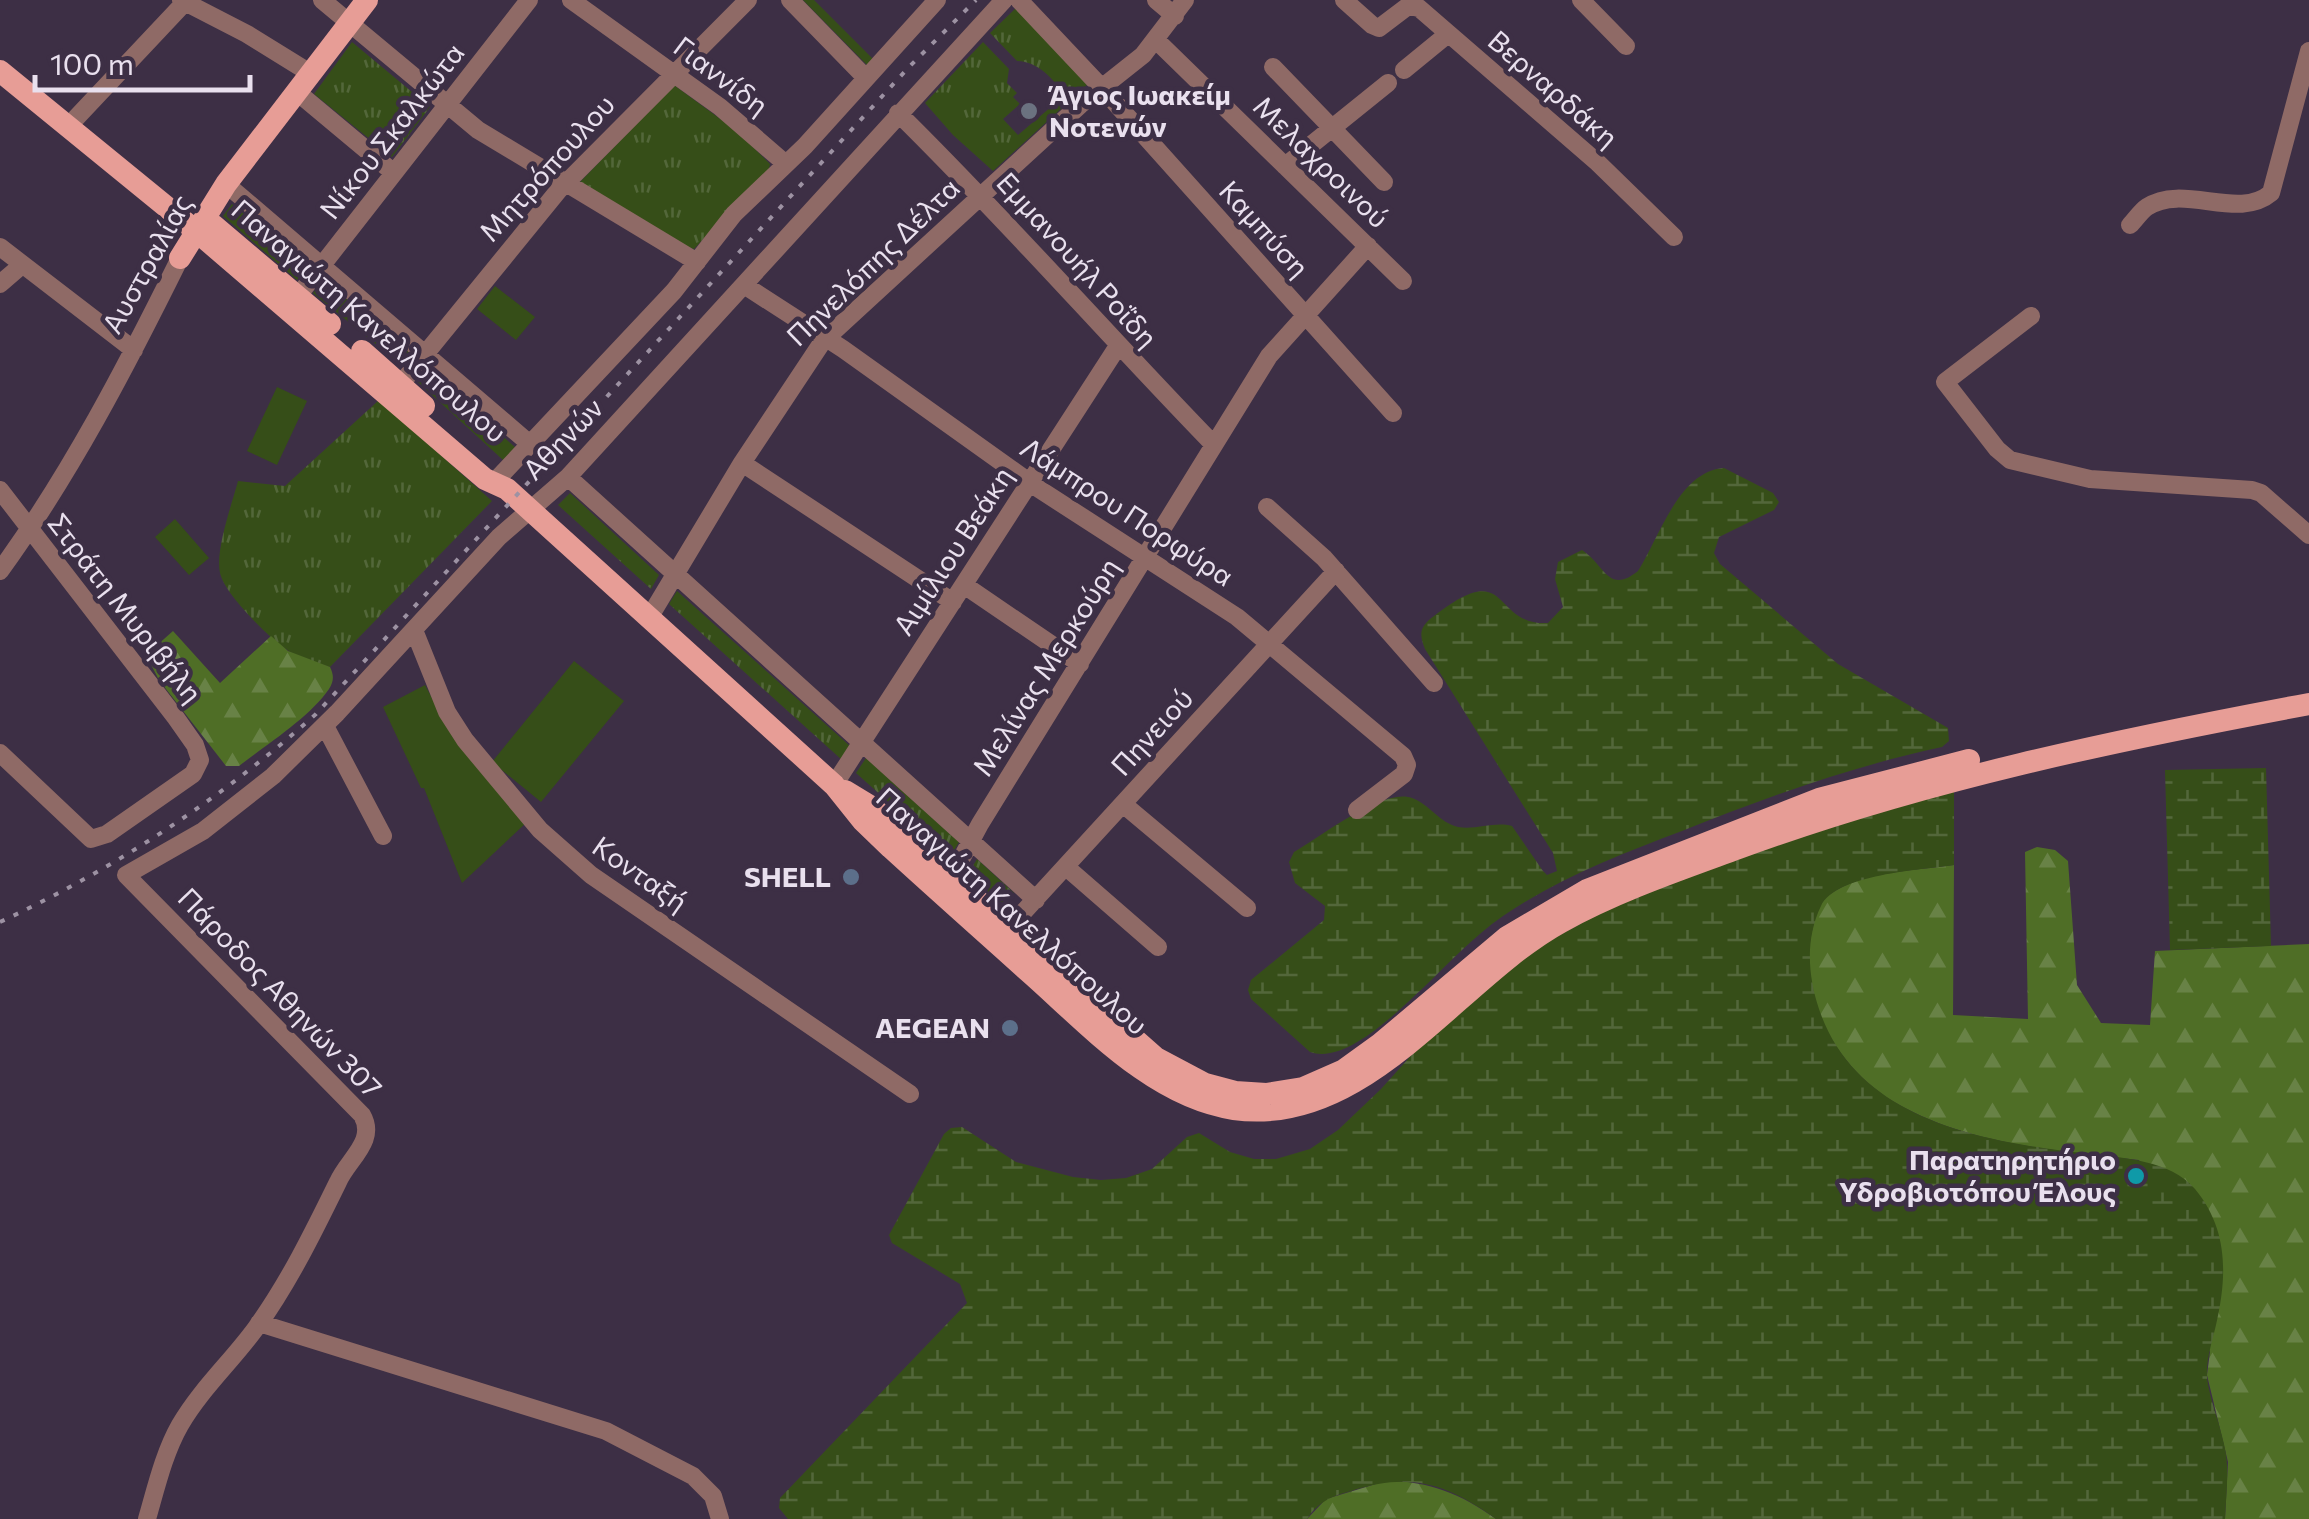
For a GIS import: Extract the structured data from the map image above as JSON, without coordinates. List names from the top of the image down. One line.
{"streets":{"main road":["Αυστραλίας","Παναγιώτη Κανελλόπουλου"],"street":["Γιαννίδη","Βερναρδάκη","Νίκου Σκαλκώτα","Μελαχροινού","Μητρόπουλου","Καμπύση","Εμμανουήλ Ροΐδη","Πηνελόπης Δέλτα","Αθηνών","Λάμπρου Πορφύρα","Αιμίλιου Βεάκη","Στράτη Μυριβήλη","Μελίνας Μερκούρη","Πηνειού","Κονταξή","Πάροδος Αθηνών 307"]},"crossings":[["Γιαννίδη","Μητρόπουλου"],["Νίκου Σκαλκώτα","Παναγιώτη Κανελλόπουλου"],["Μελαχροινού","Πηνελόπης Δέλτα"],["Μελαχροινού","Μελίνας Μερκούρη"],["Μητρόπουλου","Παναγιώτη Κανελλόπουλου"],["Καμπύση","Πηνελόπης Δέλτα"],["Καμπύση","Μελίνας Μερκούρη"],["Εμμανουήλ Ροΐδη","Πηνελόπης Δέλτα"],["Εμμανουήλ Ροΐδη","Αθηνών"],["Εμμανουήλ Ροΐδη","Αιμίλιου Βεάκη"],["Εμμανουήλ Ροΐδη","Μελίνας Μερκούρη"],["Πηνελόπης Δέλτα","Λάμπρου Πορφύρα"],["Αυστραλίας","Παναγιώτη Κανελλόπουλου"],["Αυστραλίας","Στράτη Μυριβήλη"],["Παναγιώτη Κανελλόπουλου","Αιμίλιου Βεάκη"],["Παναγιώτη Κανελλόπουλου","Μελίνας Μερκούρη"],["Παναγιώτη Κανελλόπουλου","Πηνειού"],["Αθηνών","Λάμπρου Πορφύρα"],["Αθηνών","Κονταξή"],["Αθηνών","Πάροδος Αθηνών 307"],["Λάμπρου Πορφύρα","Αιμίλιου Βεάκη"],["Λάμπρου Πορφύρα","Μελίνας Μερκούρη"],["Λάμπρου Πορφύρα","Πηνειού"]],"places":["Άγιος Ιωακείμ Νοτενών","SHELL","AEGEAN","Παρατηρητήριο Υδροβιοτόπου Έλους"],"scale_bar":"100 m"}
